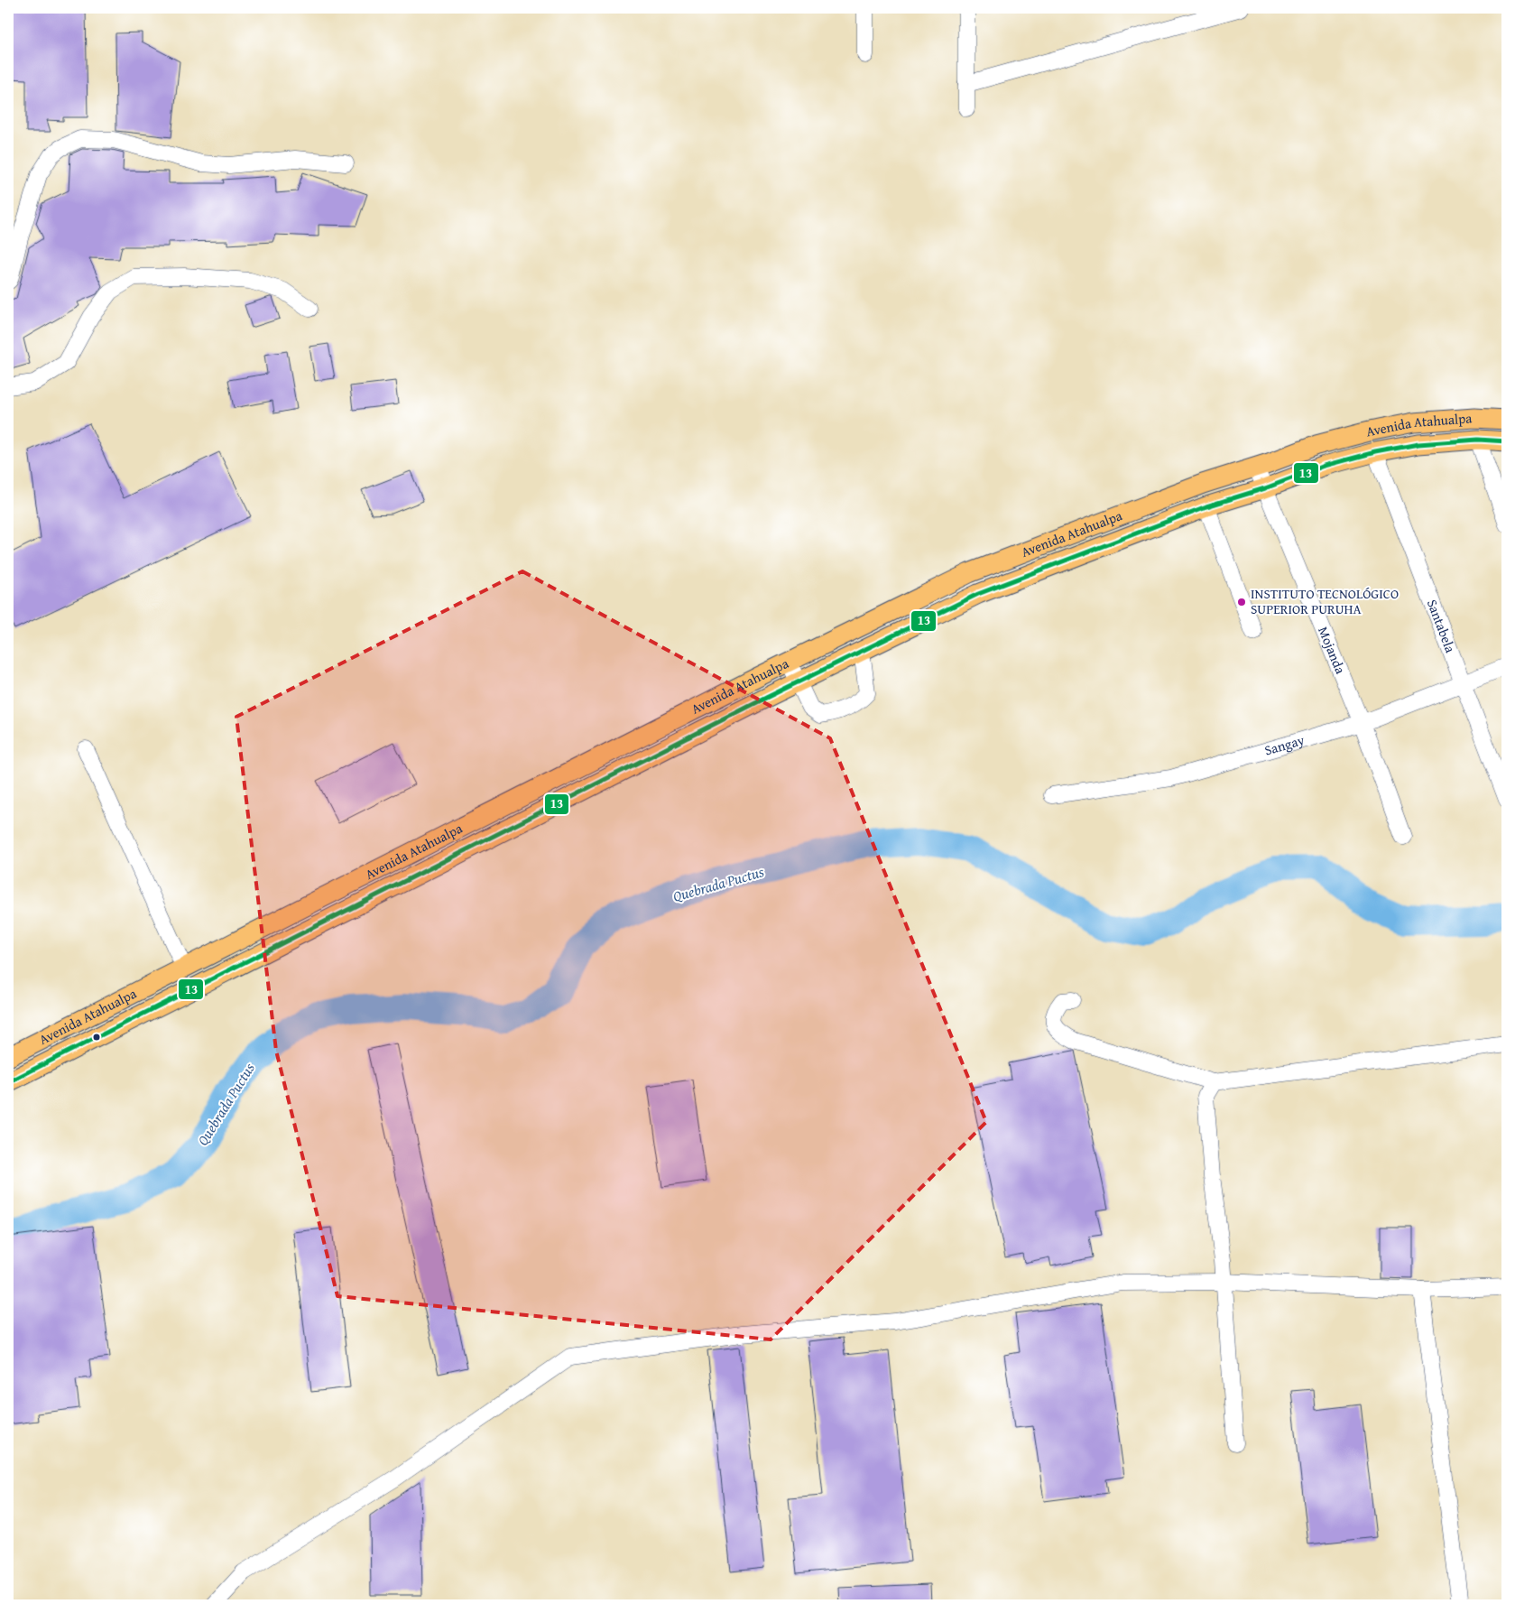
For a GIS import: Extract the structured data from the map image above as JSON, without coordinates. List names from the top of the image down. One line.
{"streets":{"main road":["Avenida Atahualpa"],"street":["Santabela","Mojanda","Sangay"]},"crossings":[["Avenida Atahualpa","Santabela"],["Avenida Atahualpa","Mojanda"],["Santabela","Sangay"],["Mojanda","Sangay"]],"water":["Quebrada Puctus"],"places":["INSTITUTO TECNOLÓGICO SUPERIOR PURUHA"],"lines":["transit line 13"]}
